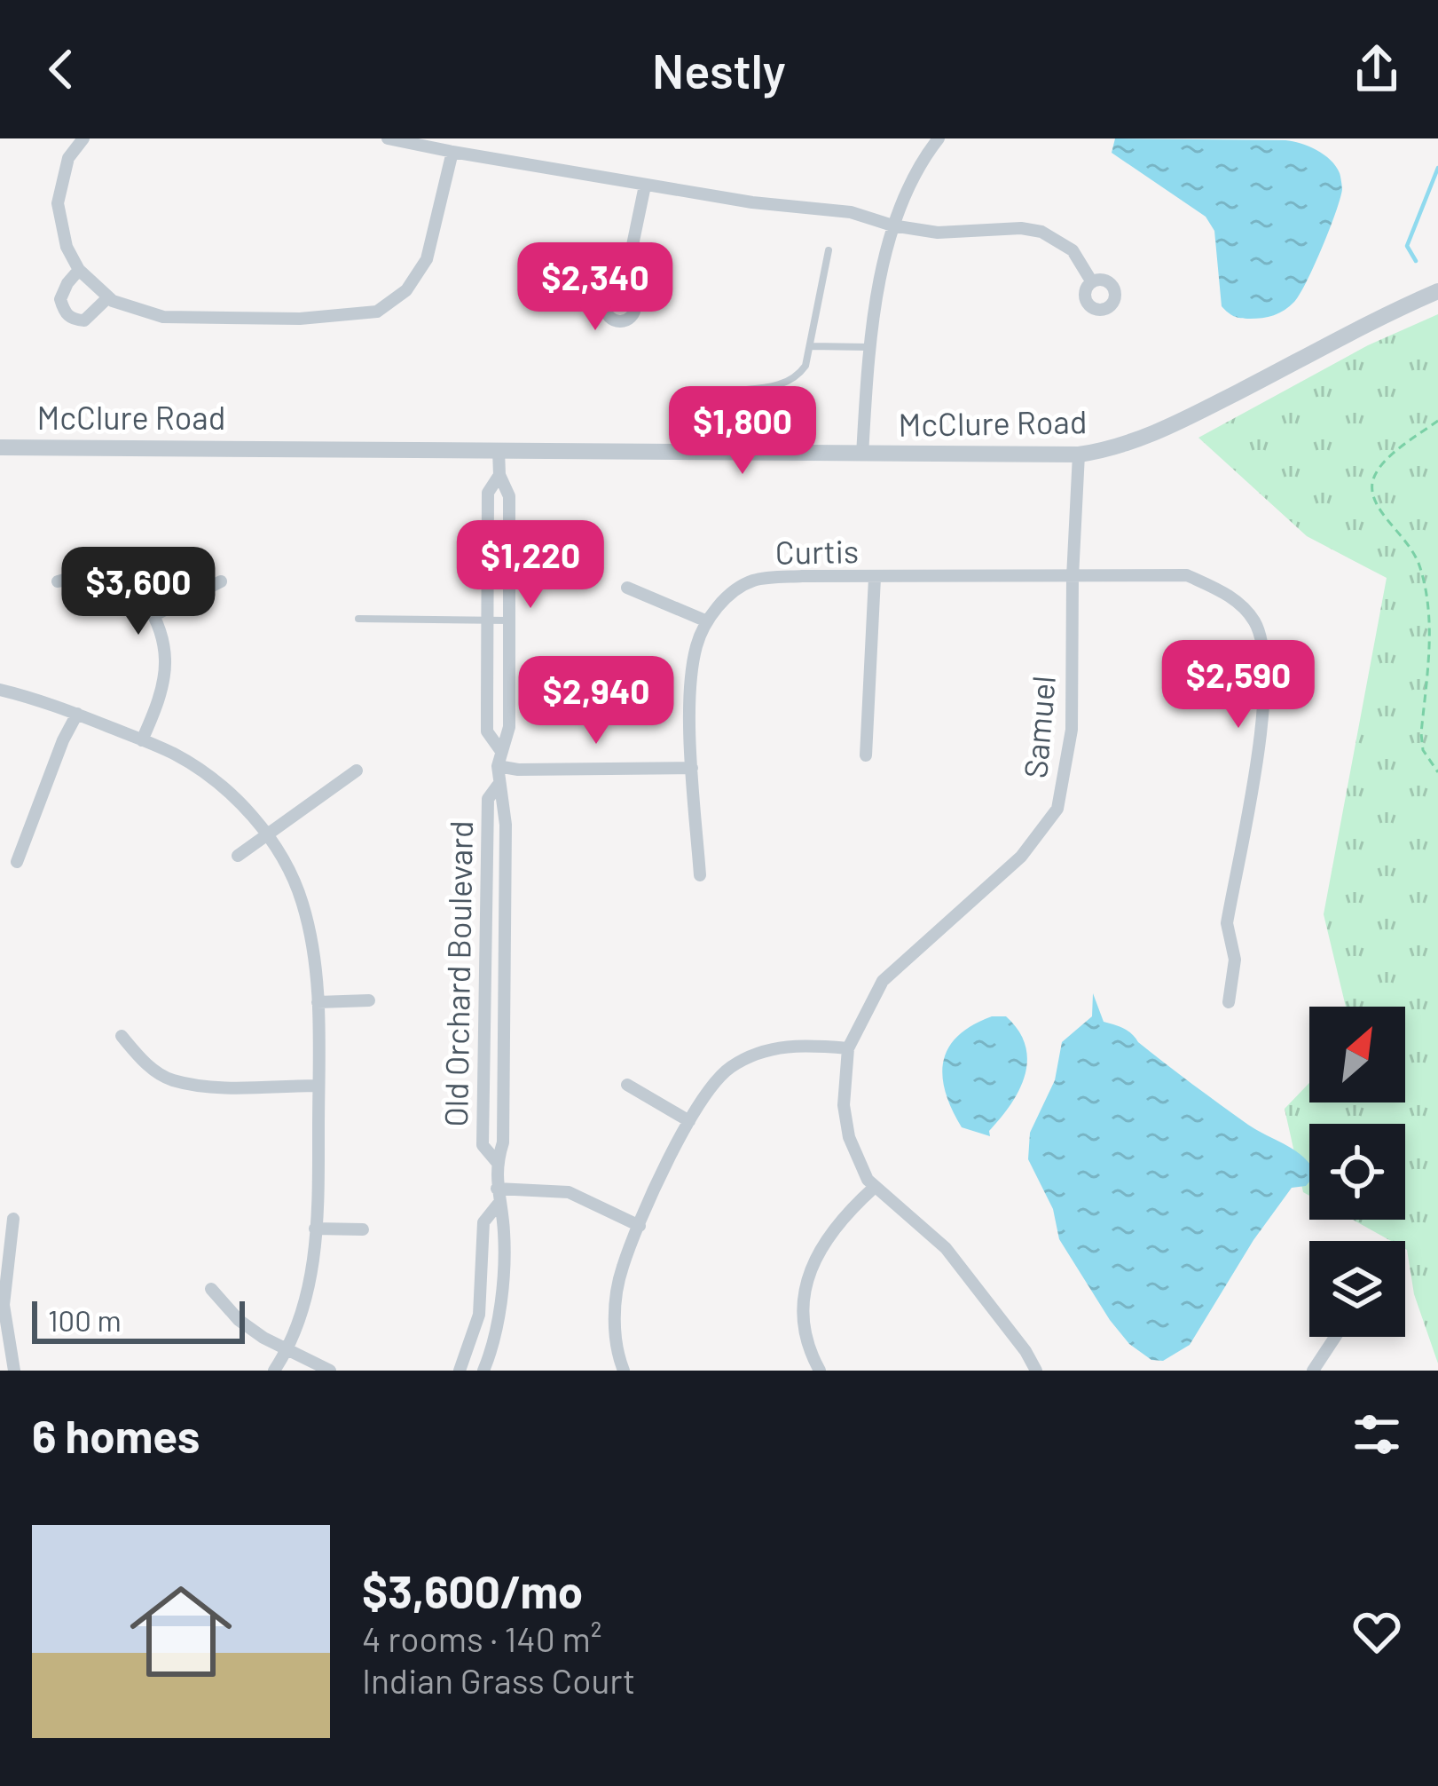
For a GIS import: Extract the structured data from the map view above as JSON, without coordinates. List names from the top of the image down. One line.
{"streets":{"street":["McClure Road","Curtis","Samuel","Old Orchard Boulevard"]},"crossings":[["McClure Road","Samuel"],["McClure Road","Old Orchard Boulevard"],["Curtis","Samuel"]],"scale_bar":"100 m","north":"top right","page":{"header":"Nestly","price":["$2,340","$1,800","$1,220","$3,600","$2,590","$2,940"],"scale":"100 m","heading":"6 homes","list":[{"name":"$3,600/mo","note":"4 rooms · 140 m² · Indian Grass Court"}]}}
